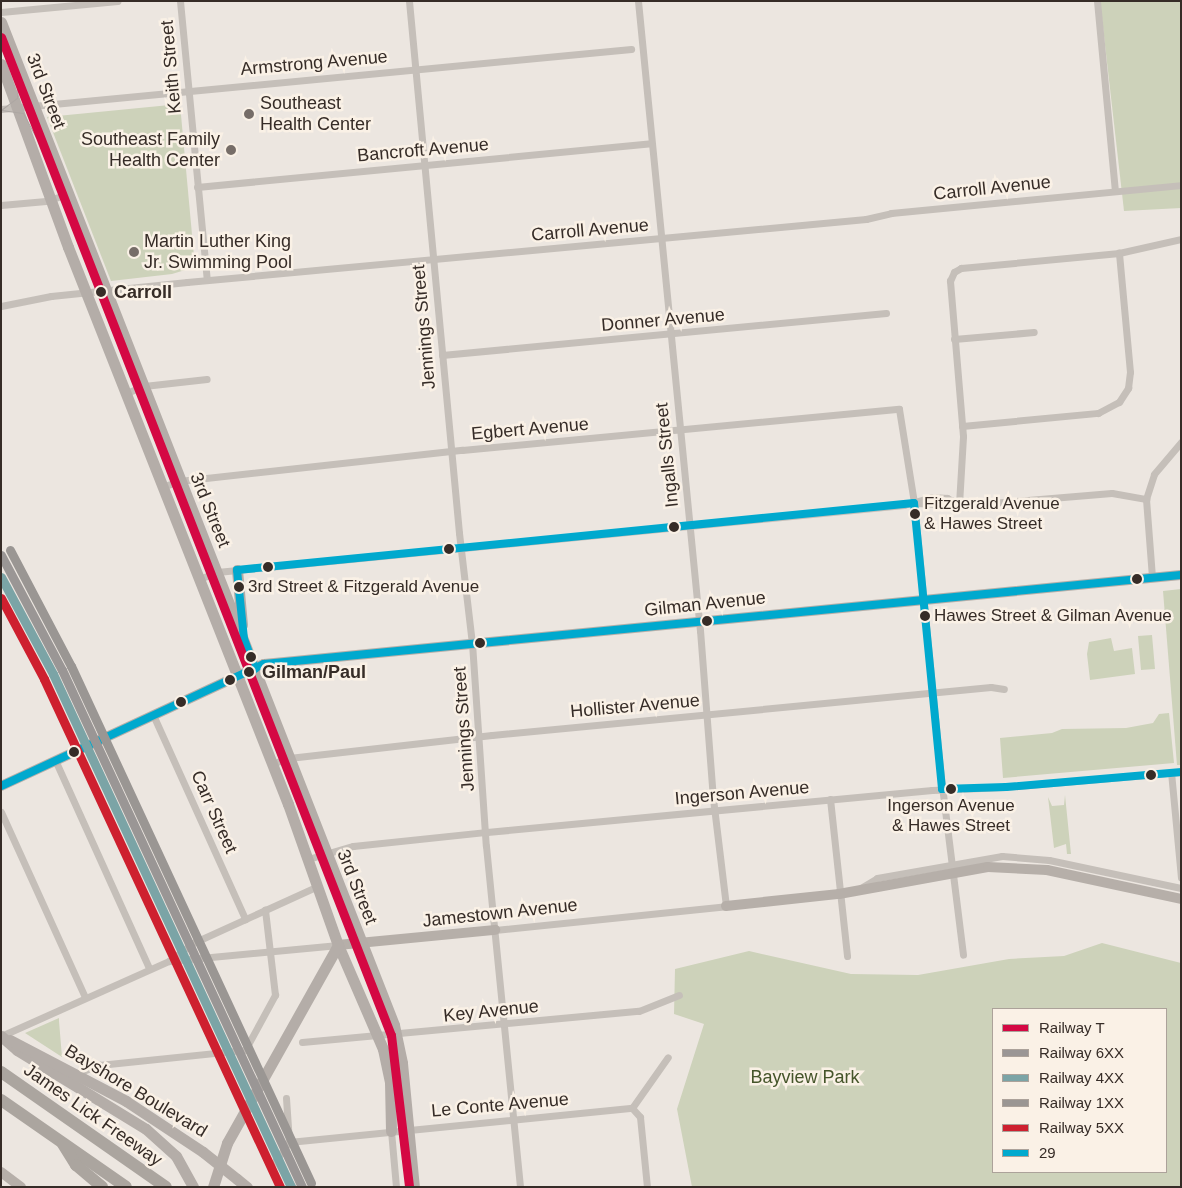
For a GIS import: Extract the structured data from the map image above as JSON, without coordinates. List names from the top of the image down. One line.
{"streets":{"highway":["James Lick Freeway"],"main road":["3rd Street","Bayshore Boulevard"],"street":["Armstrong Avenue","Keith Street","Bancroft Avenue","Carroll Avenue","Donner Avenue","Jennings Street","Egbert Avenue","Ingalls Street","Gilman Avenue","Hollister Avenue","Ingerson Avenue","Carr Street","Jamestown Avenue","Key Avenue","Le Conte Avenue"]},"crossings":[["Armstrong Avenue","Keith Street"],["Armstrong Avenue","3rd Street"],["Armstrong Avenue","Jennings Street"],["Keith Street","Bancroft Avenue"],["Keith Street","Carroll Avenue"],["3rd Street","Carroll Avenue"],["3rd Street","Egbert Avenue"],["3rd Street","Gilman Avenue"],["3rd Street","Hollister Avenue"],["3rd Street","Ingerson Avenue"],["3rd Street","Jamestown Avenue"],["3rd Street","Key Avenue"],["3rd Street","Le Conte Avenue"],["Bancroft Avenue","Jennings Street"],["Bancroft Avenue","Ingalls Street"],["Carroll Avenue","Jennings Street"],["Carroll Avenue","Ingalls Street"],["Donner Avenue","Jennings Street"],["Donner Avenue","Ingalls Street"],["Jennings Street","Egbert Avenue"],["Jennings Street","Gilman Avenue"],["Jennings Street","Hollister Avenue"],["Jennings Street","Ingerson Avenue"],["Jennings Street","Jamestown Avenue"],["Jennings Street","Key Avenue"],["Jennings Street","Le Conte Avenue"],["Egbert Avenue","Ingalls Street"],["Ingalls Street","Gilman Avenue"],["Ingalls Street","Hollister Avenue"],["Ingalls Street","Ingerson Avenue"],["Ingalls Street","Jamestown Avenue"],["Gilman Avenue","Carr Street"],["Jamestown Avenue","Bayshore Boulevard"]],"parks":["Bayview Park"],"places":["Southeast Health Center","Southeast Family Health Center","Martin Luther King Jr. Swimming Pool","Carroll","Fitzgerald Avenue & Hawes Street","3rd Street & Fitzgerald Avenue","Hawes Street & Gilman Avenue","Gilman/Paul","Ingerson Avenue & Hawes Street"],"lines":["rail line T","transit line 29","rail line 1XX","rail line 6XX","rail line 4XX","rail line 5XX"],"legend":["Railway T","Railway 6XX","Railway 4XX","Railway 1XX","Railway 5XX","29"]}
